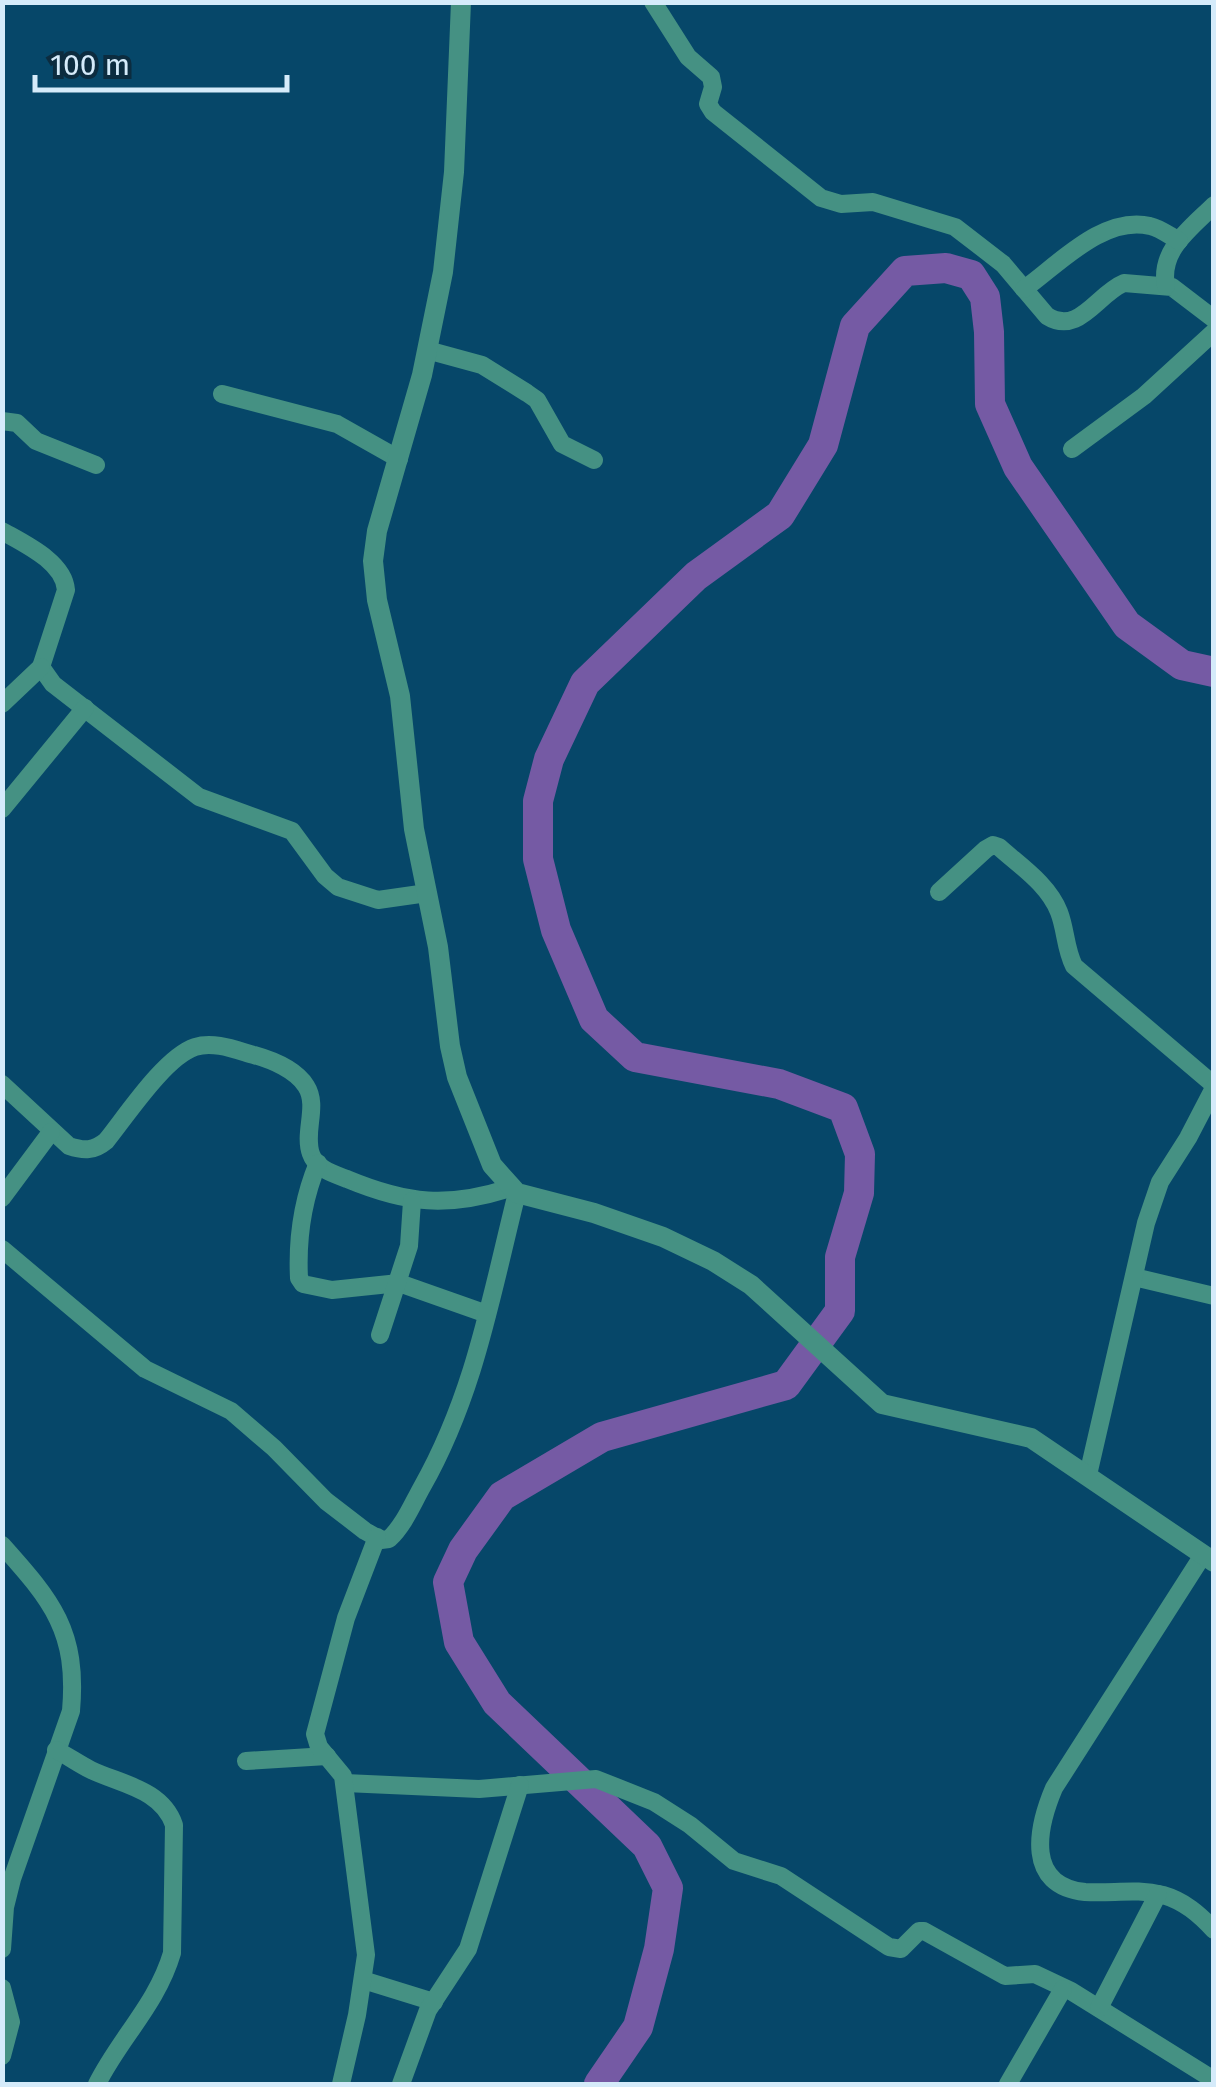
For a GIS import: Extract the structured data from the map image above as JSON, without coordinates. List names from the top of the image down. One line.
{"scale_bar":"100 m"}
